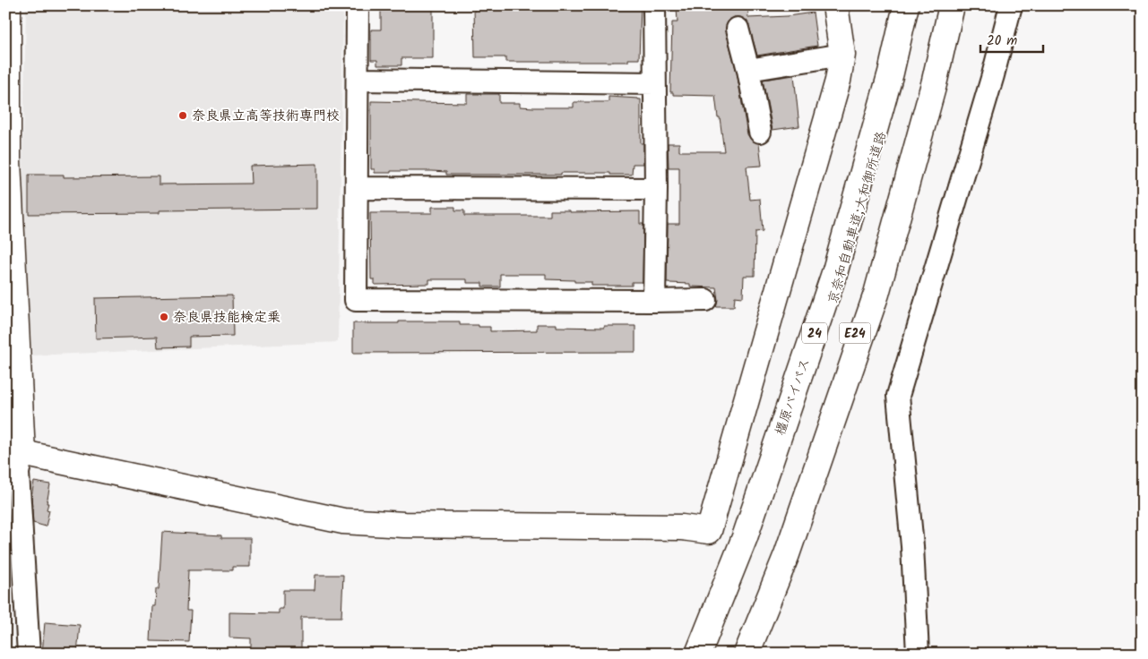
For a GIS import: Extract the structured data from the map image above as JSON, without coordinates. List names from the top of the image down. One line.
{"streets":{"main road":["京奈和自動車道;大和御所道路","24","E24","橿原バイパス"]},"places":["奈良県立高等技術専門校","奈良県技能検定乗"],"scale_bar":"20 m"}
